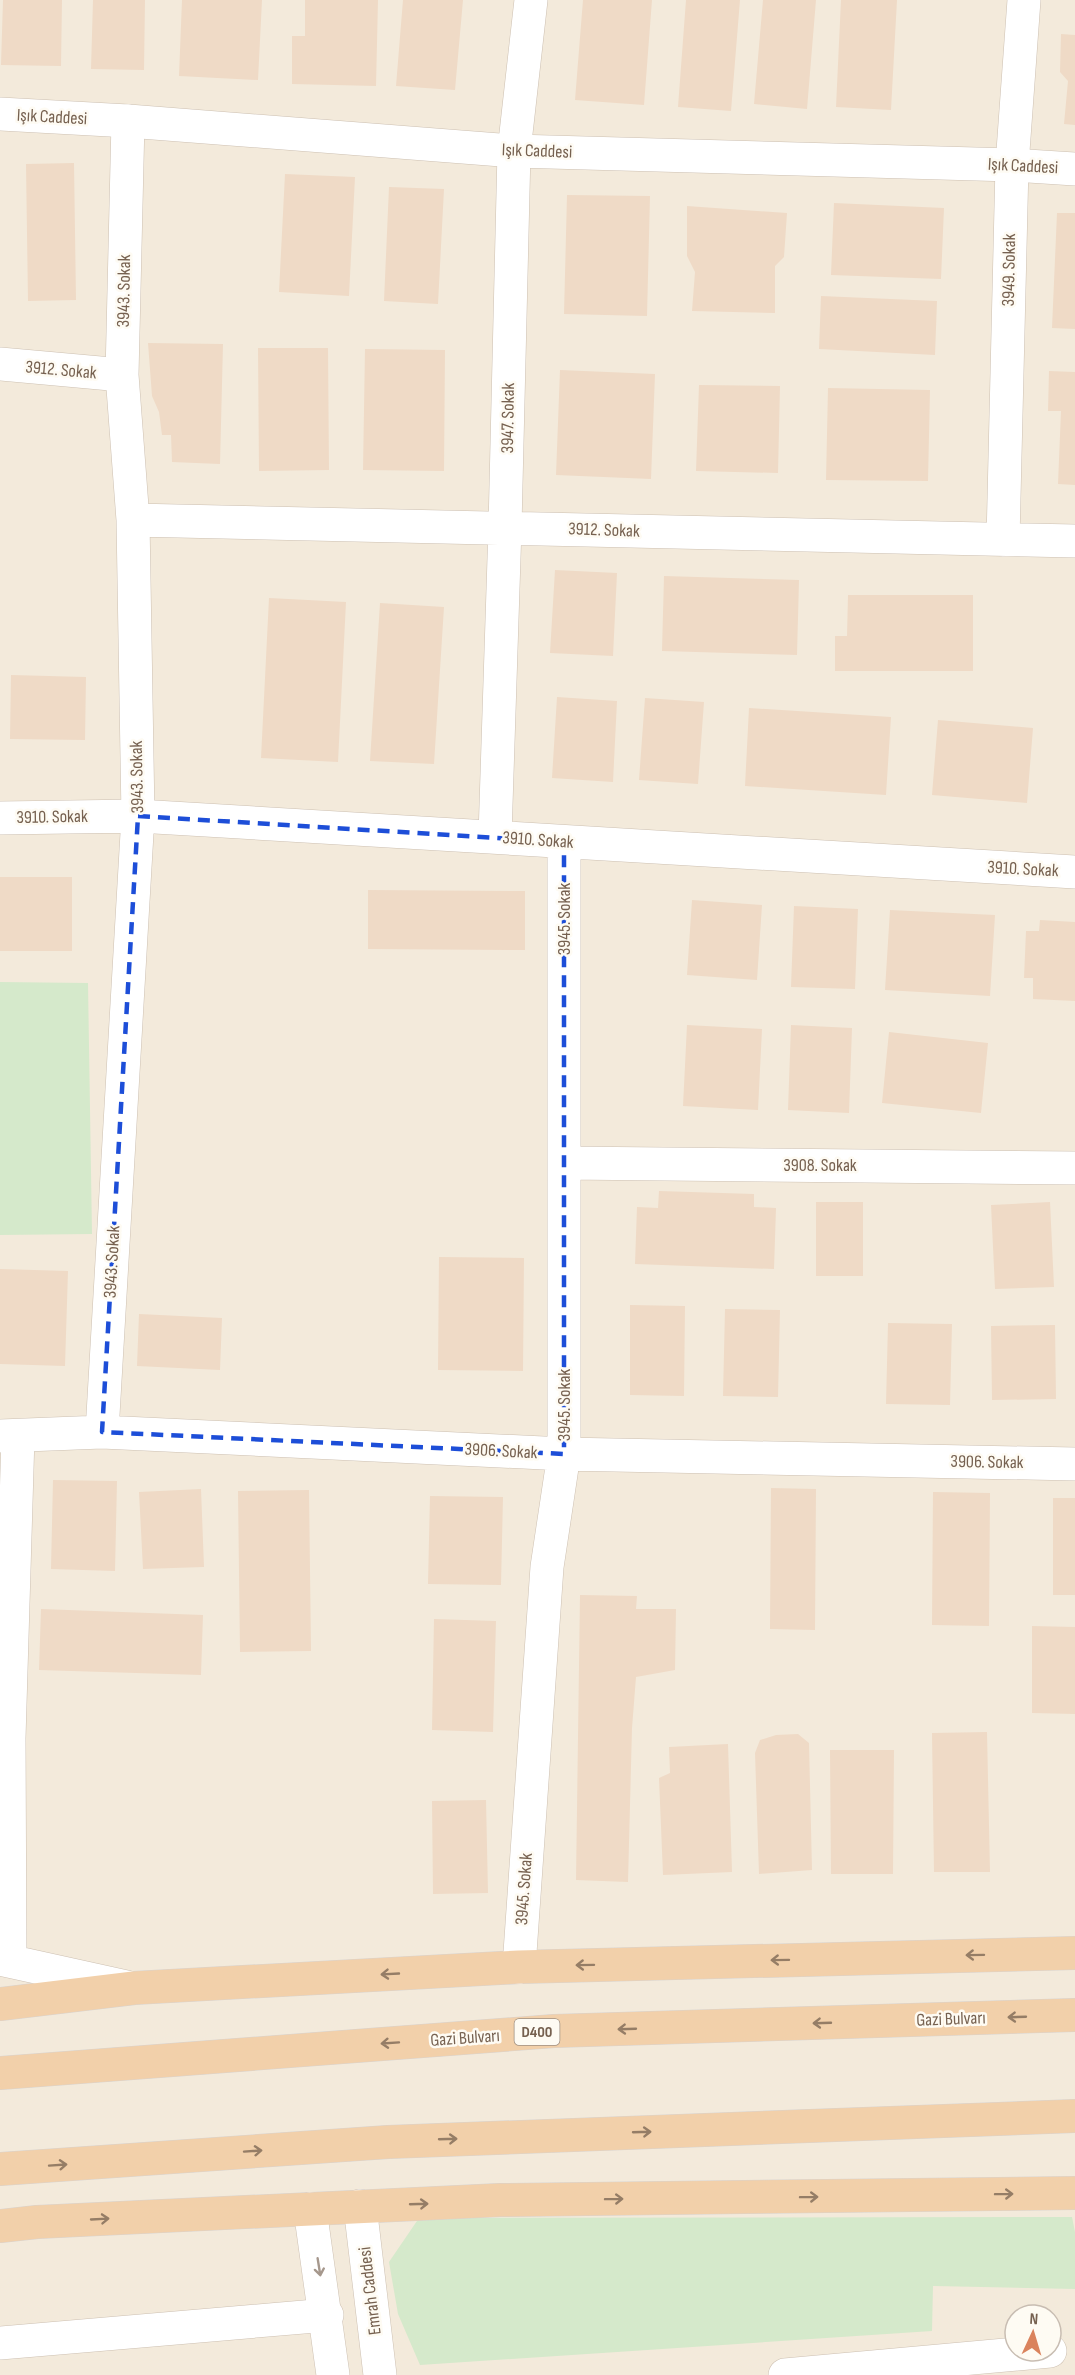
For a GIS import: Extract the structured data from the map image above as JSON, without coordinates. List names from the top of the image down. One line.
{"streets":{"highway":["Gazi Bulvarı","D400"],"street":["Işık Caddesi","3949. Sokak","3943. Sokak","3912. Sokak","3947. Sokak","3910. Sokak","3945. Sokak","3908. Sokak","3906. Sokak","Emrah Caddesi"]},"crossings":[["Işık Caddesi","3949. Sokak"],["Işık Caddesi","3943. Sokak"],["Işık Caddesi","3947. Sokak"],["3949. Sokak","3912. Sokak"],["3943. Sokak","3912. Sokak"],["3943. Sokak","3910. Sokak"],["3943. Sokak","3906. Sokak"],["3912. Sokak","3947. Sokak"],["3947. Sokak","3910. Sokak"],["3910. Sokak","3945. Sokak"],["3945. Sokak","3908. Sokak"],["3945. Sokak","3906. Sokak"]],"north":"top"}
